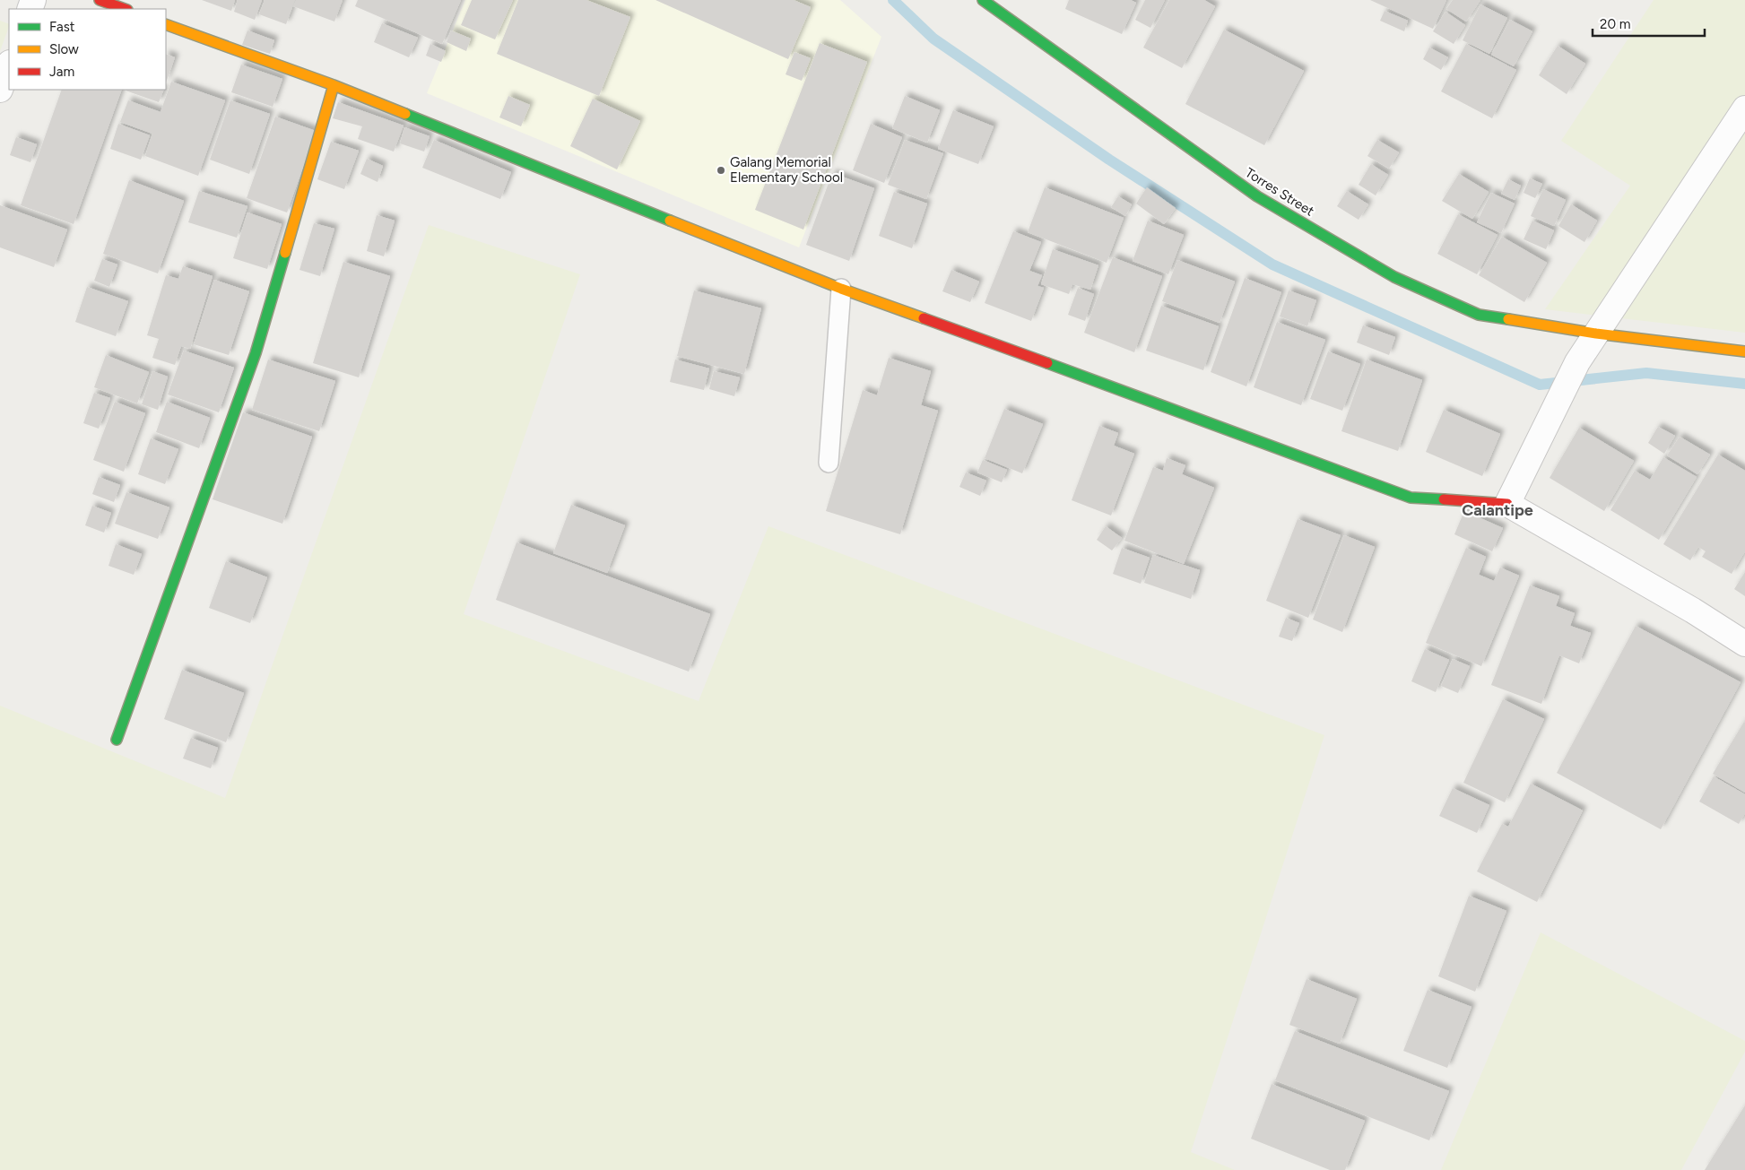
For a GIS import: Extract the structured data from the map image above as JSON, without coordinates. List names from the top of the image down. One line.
{"streets":{"street":["Torres Street"]},"districts":["Calantipe"],"places":["Galang Memorial Elementary School"],"legend":["Fast","Slow","Jam"],"scale_bar":"20 m"}
